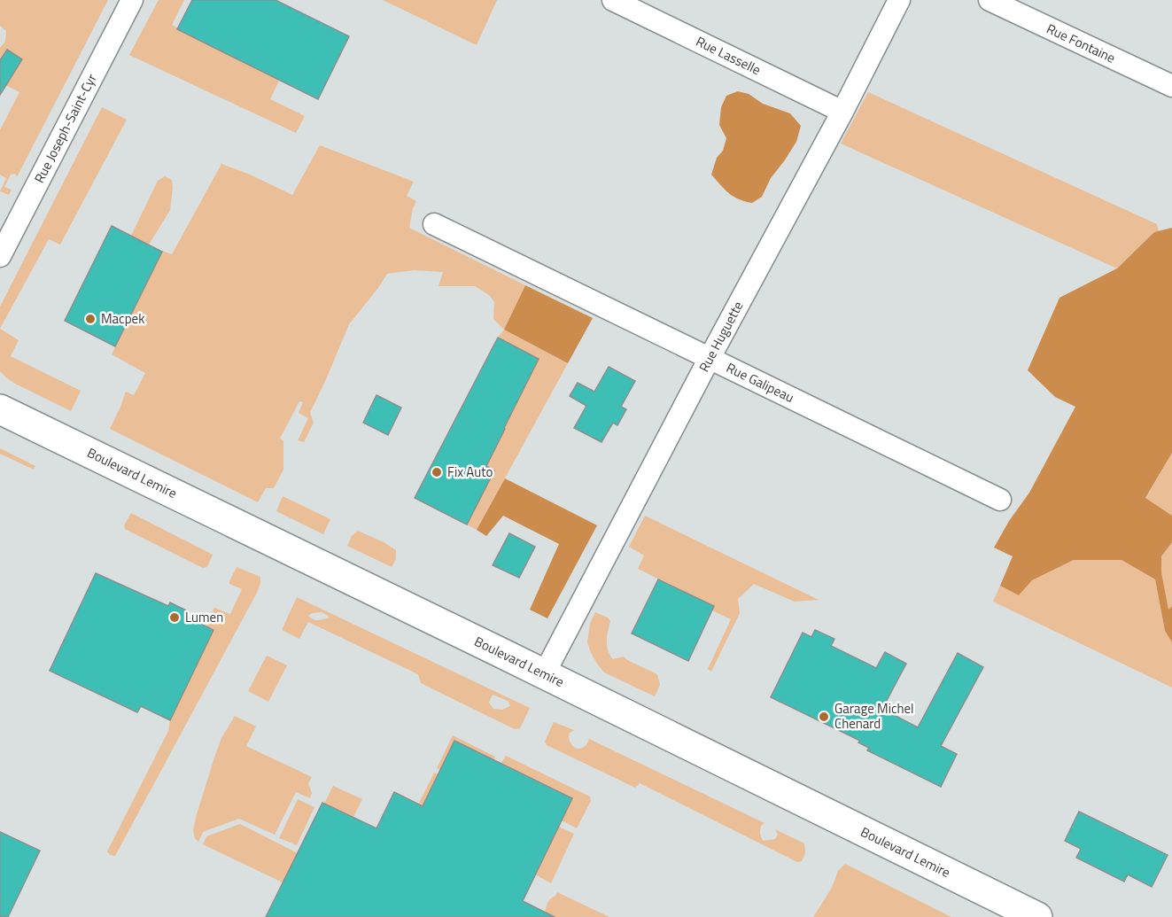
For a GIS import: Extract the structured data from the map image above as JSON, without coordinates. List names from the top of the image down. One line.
{"streets":{"main road":["Boulevard Lemire"],"street":["Rue Fontaine","Rue Lasselle","Rue Joseph-Saint-Cyr","Rue Huguette","Rue Galipeau"]},"crossings":[["Rue Lasselle","Rue Huguette"],["Rue Huguette","Rue Galipeau"],["Rue Huguette","Boulevard Lemire"]],"places":["Macpek","Fix Auto","Lumen","Garage Michel Chenard"]}
